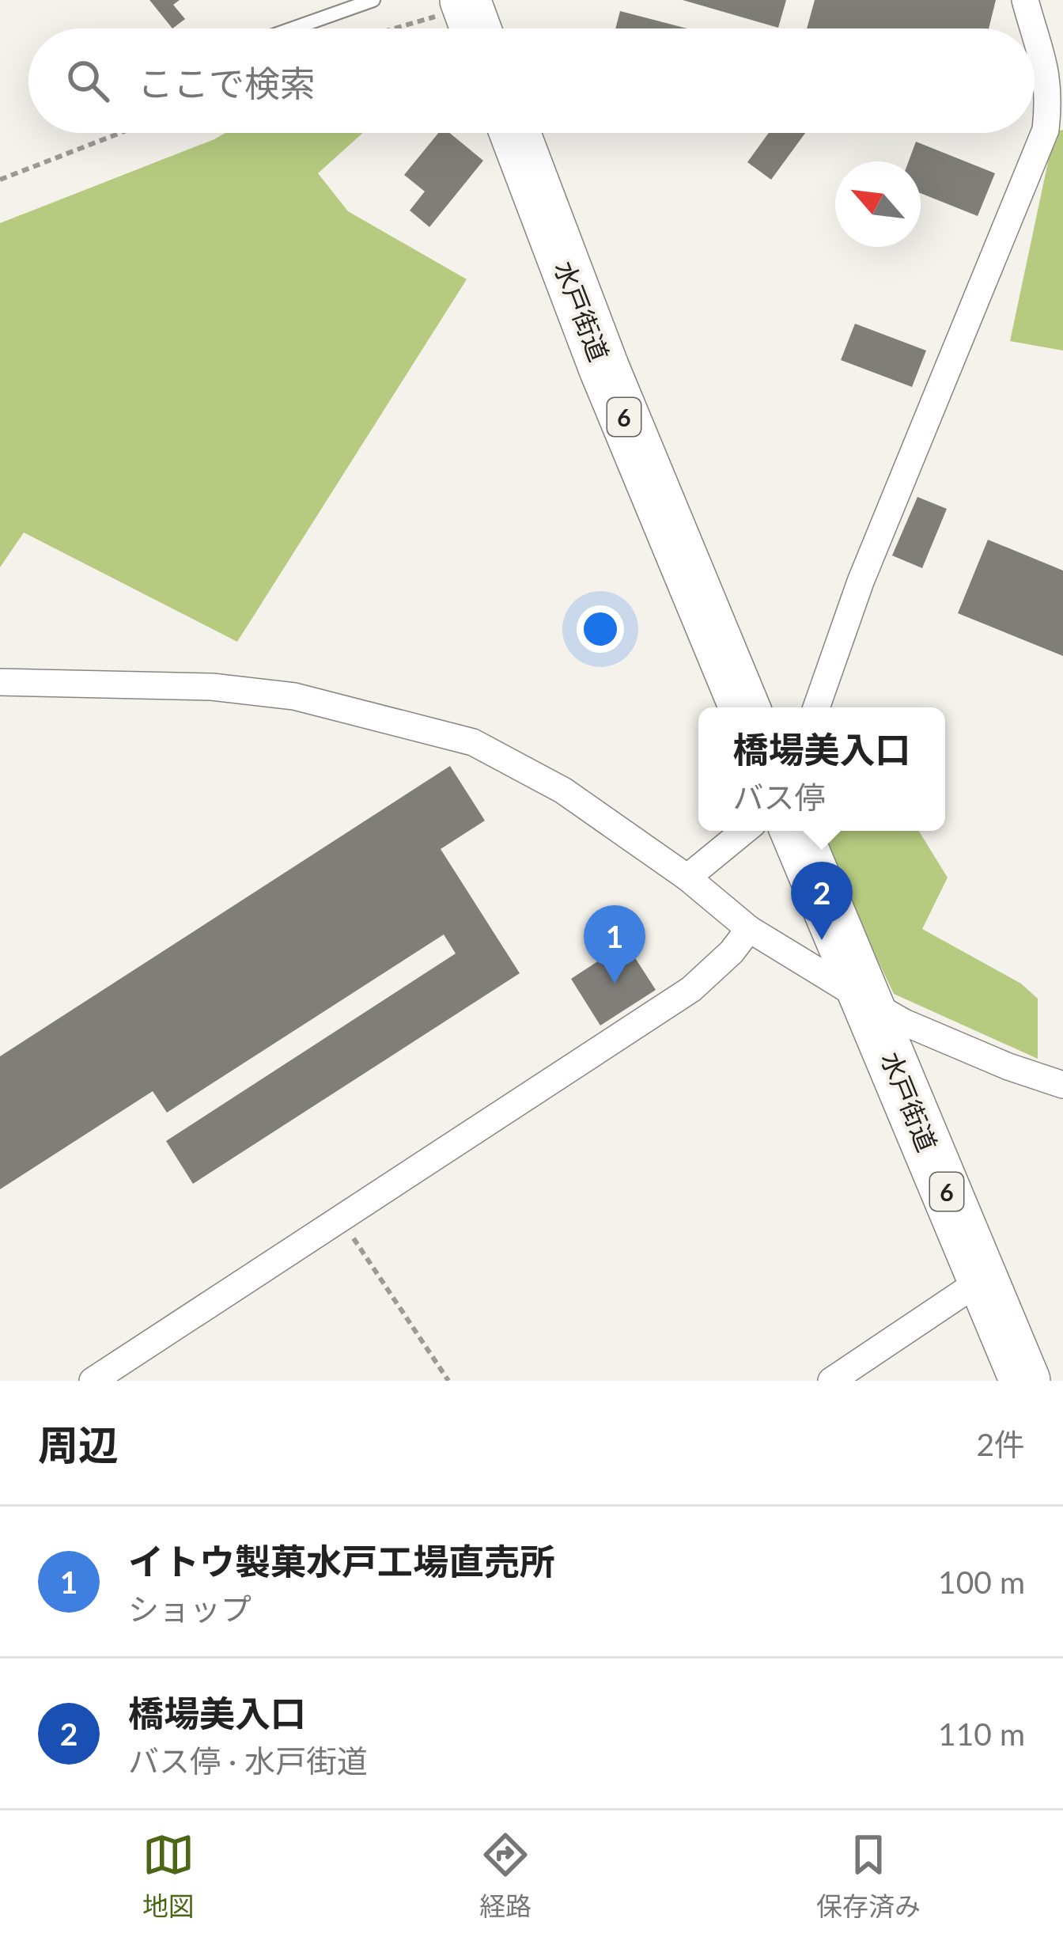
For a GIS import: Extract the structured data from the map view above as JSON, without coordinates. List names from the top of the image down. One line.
{"streets":{"highway":["水戸街道","6"]},"north":"top left","page":{"search":"ここで検索","popup":["橋場美入口","バス停"],"pins":["2","1"],"heading":["周辺","2件"],"list":[{"mark":"1","name":"イトウ製菓水戸工場直売所","note":"ショップ","value":"100 m"},{"mark":"2","name":"橋場美入口","note":"バス停 · 水戸街道","value":"110 m"}],"nav":["地図","経路","保存済み"]}}
